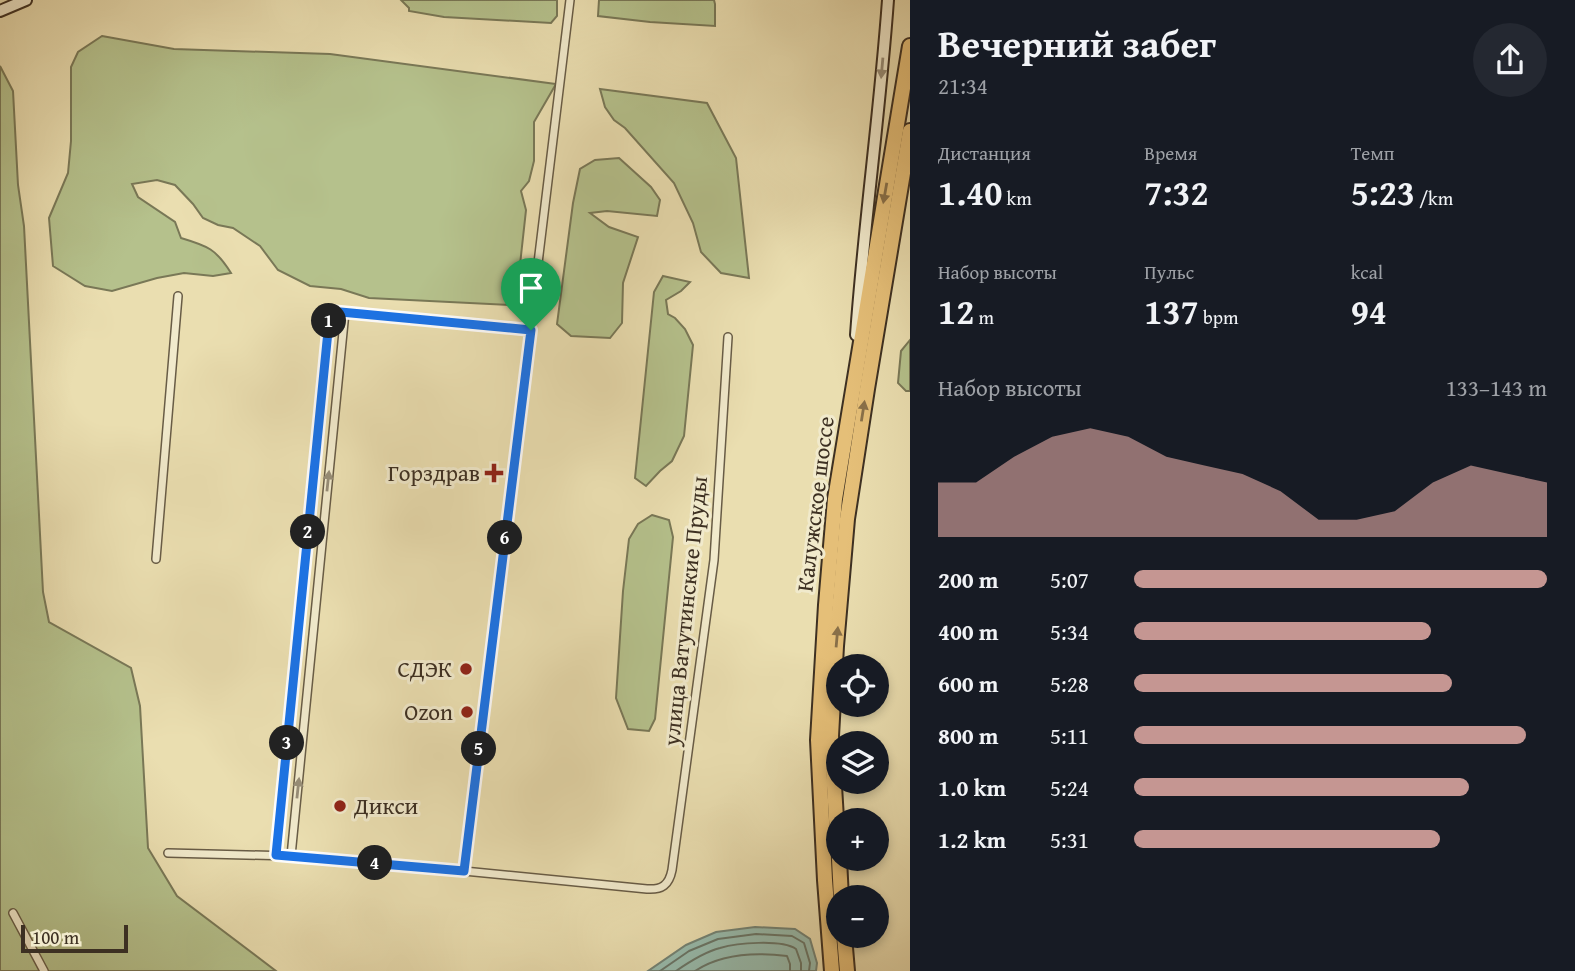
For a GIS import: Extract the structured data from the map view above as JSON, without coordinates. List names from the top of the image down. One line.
{"streets":{"highway":["Калужское шоссе"],"street":["улица Ватутинские Пруды"]},"places":{"health":["Горздрав"],"other":["СДЭК","Ozon","Дикси"]},"scale_bar":"100 m","page":{"heading":["Вечерний забег","21:34"],"stats":[["Дистанция","1.40 km"],["Время","7:32"],["Темп","5:23 /km"],["Набор высоты","12 m"],["Пульс","137 bpm"],["kcal","94"]],"pins":["1","2","6","3","5","4"],"chart":["Набор высоты","133–143 m"],"list":[{"name":"200 m","note":"5:07"},{"name":"400 m","note":"5:34"},{"name":"600 m","note":"5:28"},{"name":"800 m","note":"5:11"},{"name":"1.0 km","note":"5:24"},{"name":"1.2 km","note":"5:31"}],"map_buttons":["+","−"],"scale":"100 m"}}
